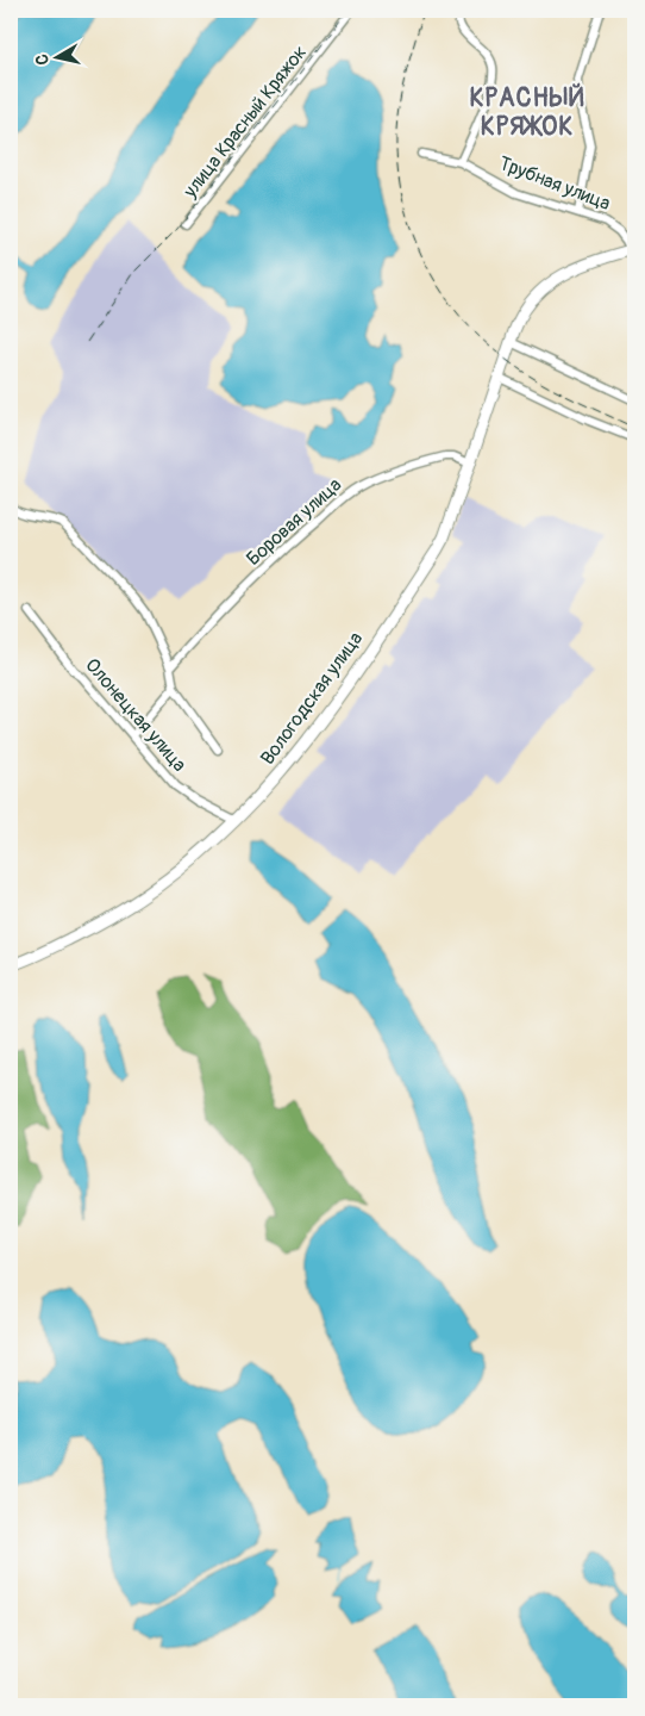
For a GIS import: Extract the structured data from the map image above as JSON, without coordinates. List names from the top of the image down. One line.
{"streets":{"main road":["Трубная улица","Вологодская улица"],"street":["улица Красный Кряжок","Боровая улица","Олонецкая улица"]},"crossings":[["Трубная улица","Вологодская улица"],["Боровая улица","Вологодская улица"],["Вологодская улица","Олонецкая улица"]],"districts":["КРАСНЫЙ КРЯЖОК"],"north":"left"}
